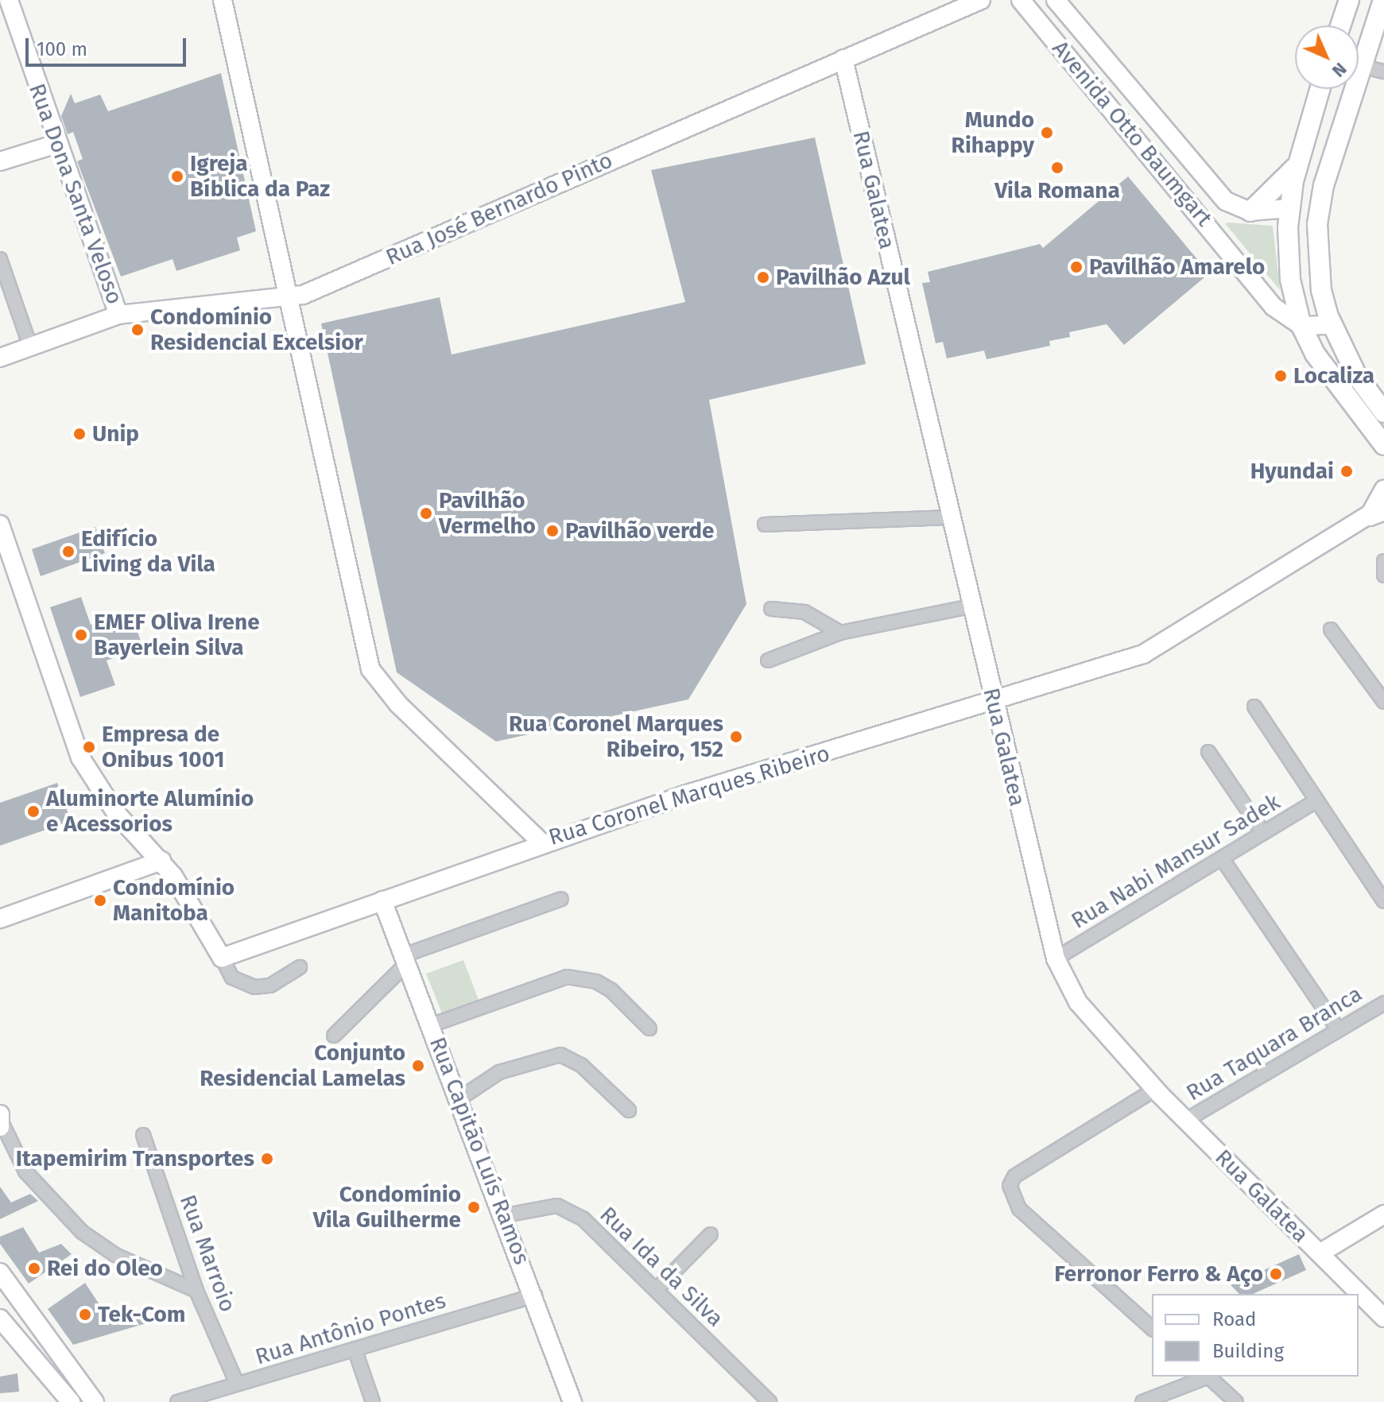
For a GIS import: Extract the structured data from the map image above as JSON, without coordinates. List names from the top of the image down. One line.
{"streets":{"street":["Avenida Otto Baumgart","Rua Galatea","Rua Dona Santa Veloso","Rua José Bernardo Pinto","Rua Coronel Marques Ribeiro","Rua Nabi Mansur Sadek","Rua Taquara Branca","Rua Capitão Luís Ramos","Rua Marroio","Rua Ida da Silva","Rua Antônio Pontes"]},"crossings":[["Rua Galatea","Rua José Bernardo Pinto"],["Rua Galatea","Rua Coronel Marques Ribeiro"],["Rua Galatea","Rua Nabi Mansur Sadek"],["Rua Galatea","Rua Taquara Branca"],["Rua Dona Santa Veloso","Rua José Bernardo Pinto"],["Rua José Bernardo Pinto","Rua Coronel Marques Ribeiro"],["Rua Capitão Luís Ramos","Rua Ida da Silva"],["Rua Capitão Luís Ramos","Rua Antônio Pontes"],["Rua Marroio","Rua Antônio Pontes"]],"places":["Mundo Rihappy","Vila Romana","Igreja Bíblica da Paz","Pavilhão Amarelo","Pavilhão Azul","Condomínio Residencial Excelsior","Localiza","Unip","Hyundai","Pavilhão Vermelho","Pavilhão verde","Edifício Living da Vila","EMEF Oliva Irene Bayerlein Silva","Rua Coronel Marques Ribeiro, 152","Empresa de Onibus 1001","Aluminorte Alumínio e Acessorios","Condomínio Manitoba","Conjunto Residencial Lamelas","Itapemirim Transportes","Condomínio Vila Guilherme","Rei do Oleo","Ferronor Ferro & Aço","Tek-Com"],"legend":["Road","Building"],"scale_bar":"100 m","north":"bottom right"}
